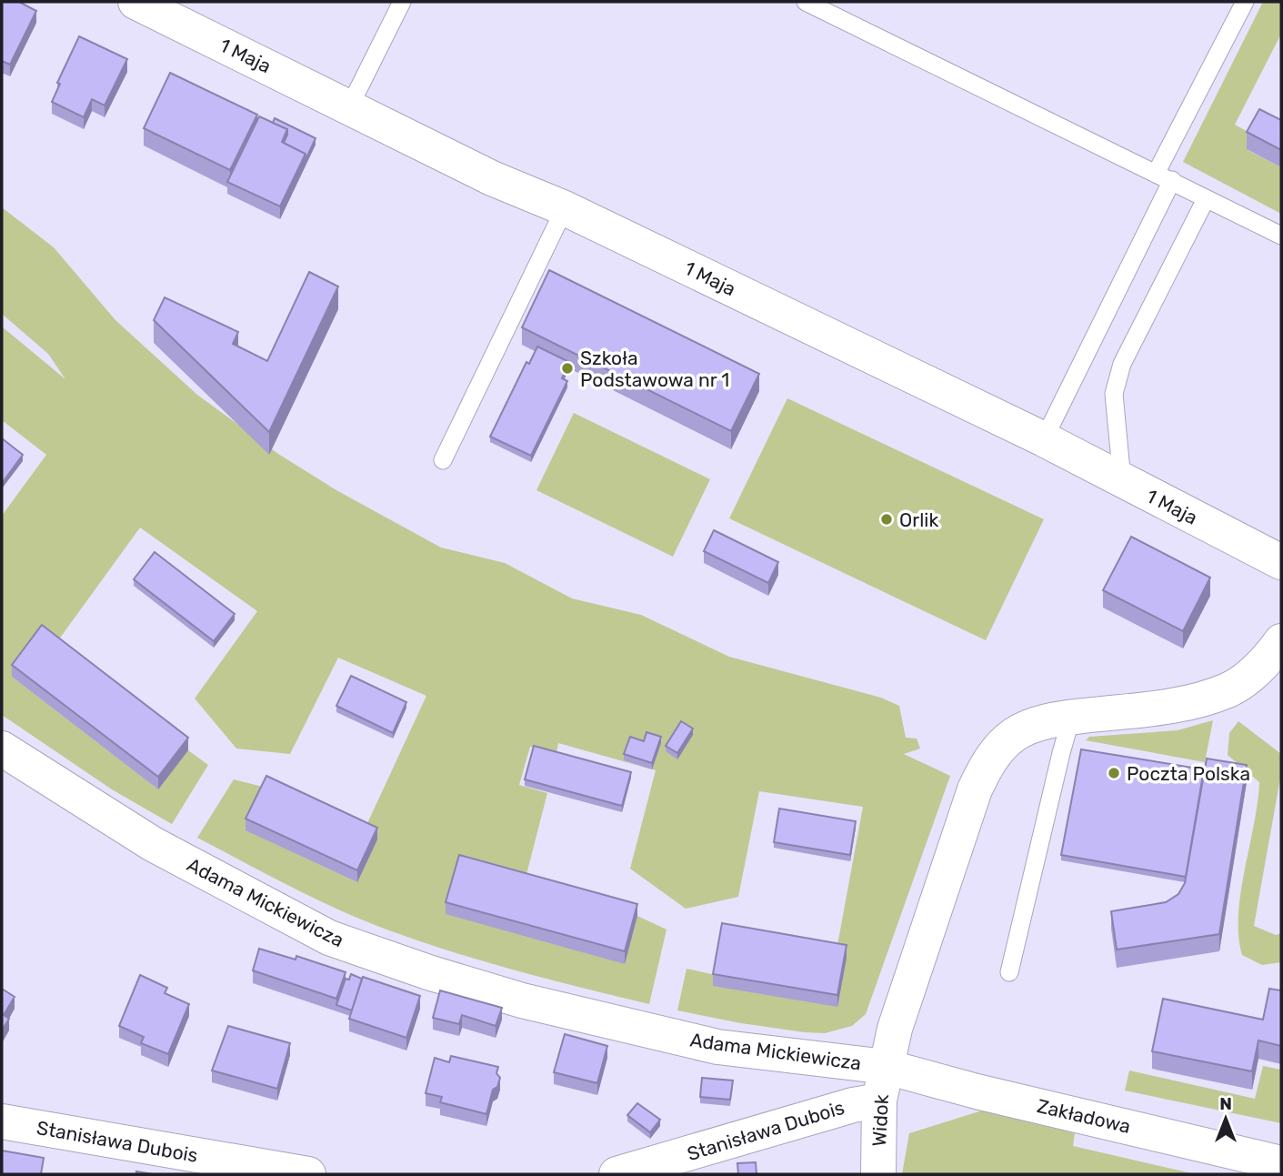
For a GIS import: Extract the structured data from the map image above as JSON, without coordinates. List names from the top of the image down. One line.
{"streets":{"street":["1 Maja","Adama Mickiewicza","Zakładowa","Widok","Stanisława Dubois"]},"crossings":[["Adama Mickiewicza","Zakładowa"],["Adama Mickiewicza","Widok"],["Zakładowa","Widok"],["Widok","Stanisława Dubois"]],"places":["Szkoła Podstawowa nr 1","Orlik","Poczta Polska"],"north":"top"}
